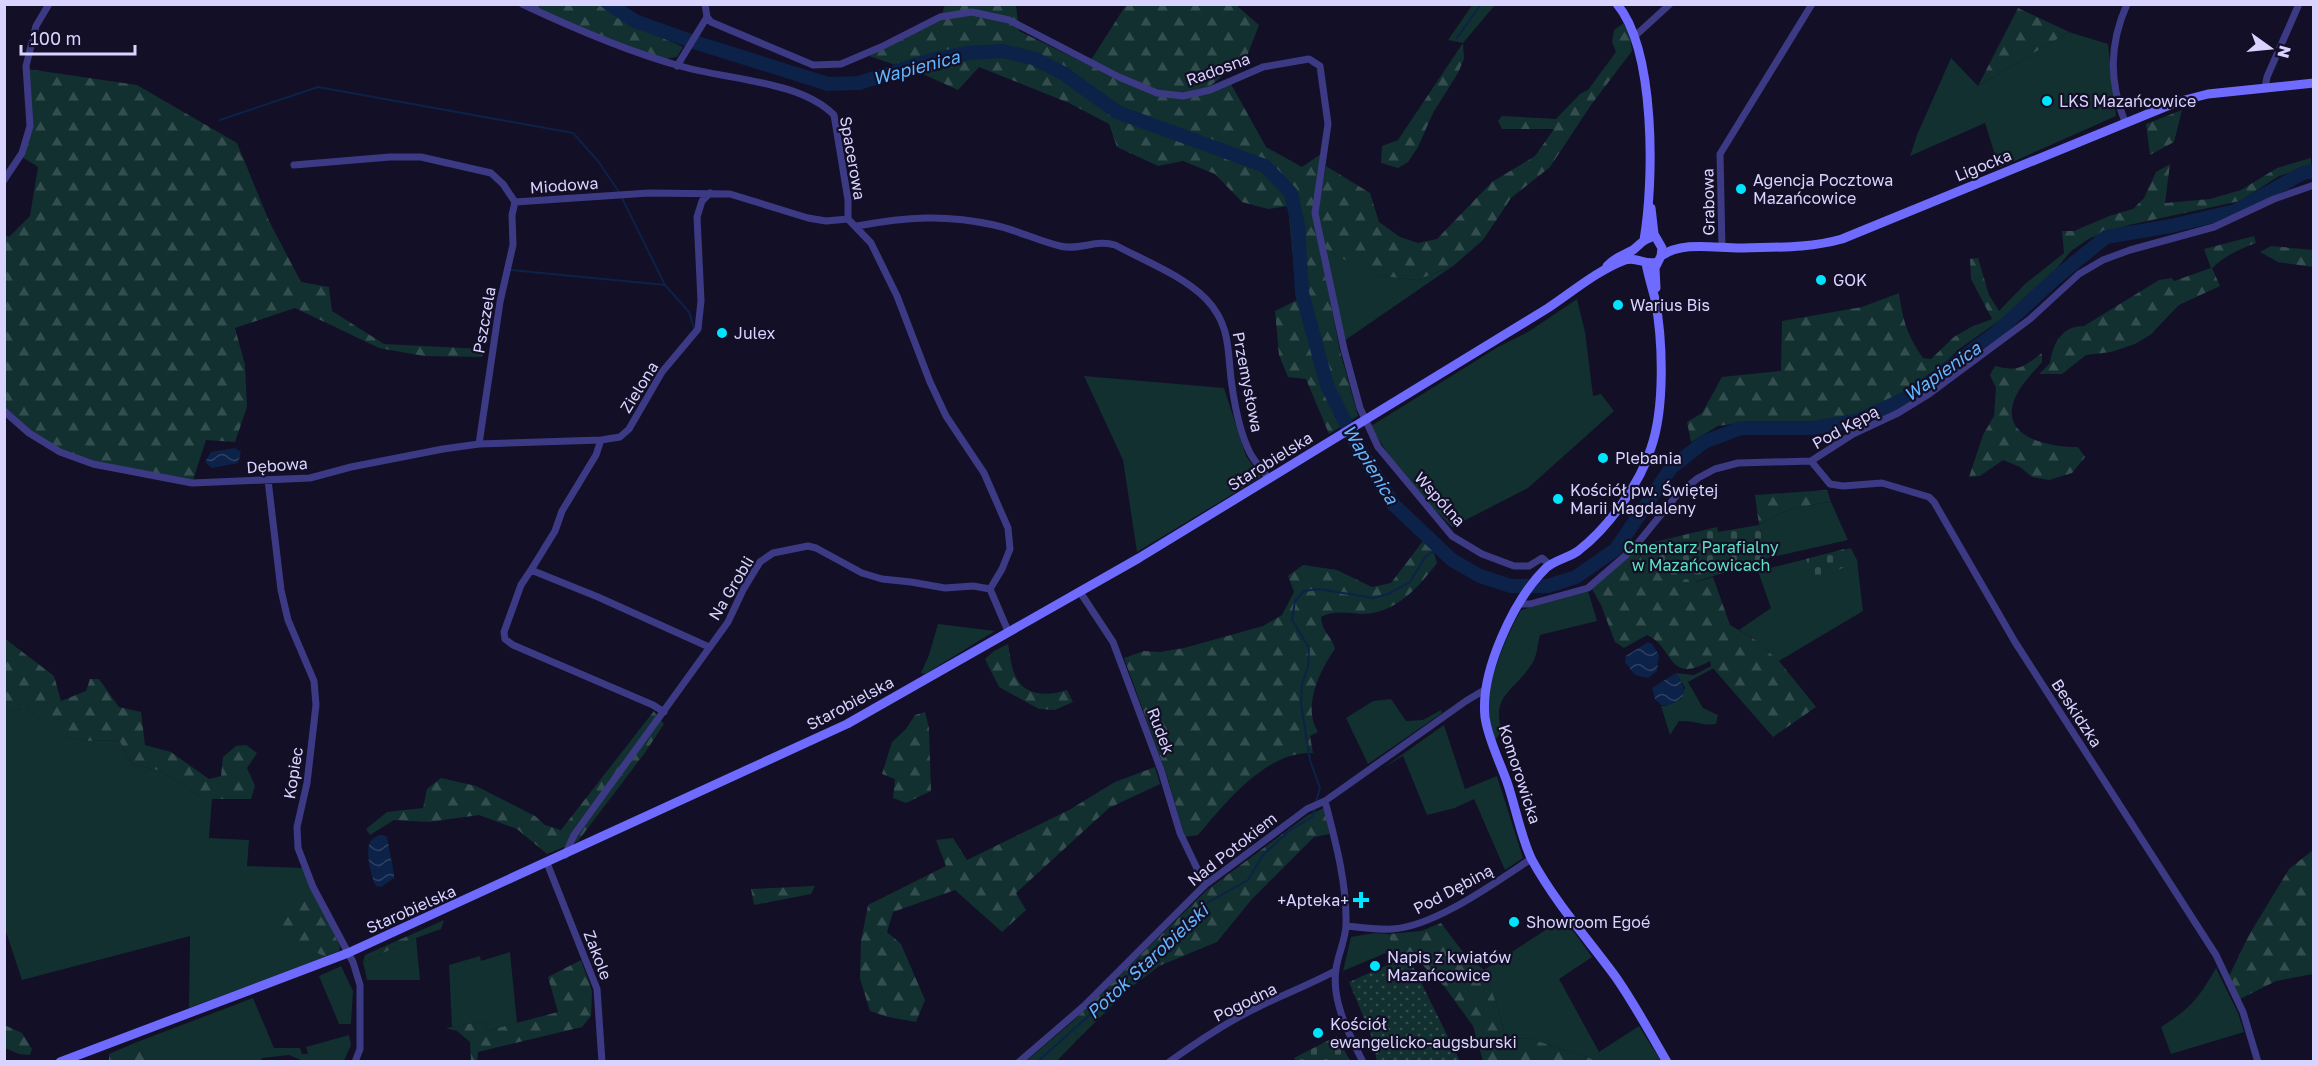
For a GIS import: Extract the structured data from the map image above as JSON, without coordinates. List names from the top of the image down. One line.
{"streets":{"street":["Radosna","Spacerowa","Ligocka","Miodowa","Grabowa","Pszczela","Przemysłowa","Zielona","Pod Kępą","Starobielska","Dębowa","Wspólna","Na Grobli","Beskidzka","Rudek","Kopiec","Komorowicka","Nad Potokiem","Pod Dębiną","Zakole","Pogodna"]},"crossings":[["Radosna","Starobielska"],["Radosna","Wspólna"],["Spacerowa","Miodowa"],["Spacerowa","Przemysłowa"],["Spacerowa","Na Grobli"],["Ligocka","Grabowa"],["Ligocka","Komorowicka"],["Miodowa","Pszczela"],["Miodowa","Zielona"],["Pszczela","Dębowa"],["Przemysłowa","Starobielska"],["Zielona","Dębowa"],["Pod Kępą","Beskidzka"],["Pod Kępą","Komorowicka"],["Starobielska","Wspólna"],["Starobielska","Na Grobli"],["Starobielska","Rudek"],["Starobielska","Kopiec"],["Starobielska","Zakole"],["Dębowa","Kopiec"],["Wspólna","Komorowicka"],["Rudek","Nad Potokiem"],["Komorowicka","Nad Potokiem"],["Komorowicka","Pod Dębiną"]],"water":["Wapienica","Potok Starobielski"],"parks":["Cmentarz Parafialny w Mazańcowicach"],"places":{"other":["LKS Mazańcowice","Agencja Pocztowa Mazańcowice","GOK","Warius Bis","Julex","Plebania","Kościół pw. Świętej Marii Magdaleny","Showroom Egoé","Napis z kwiatów Mazańcowice","Kościół ewangelicko-augsburski"],"health":["+Apteka+"]},"scale_bar":"100 m","north":"right"}
